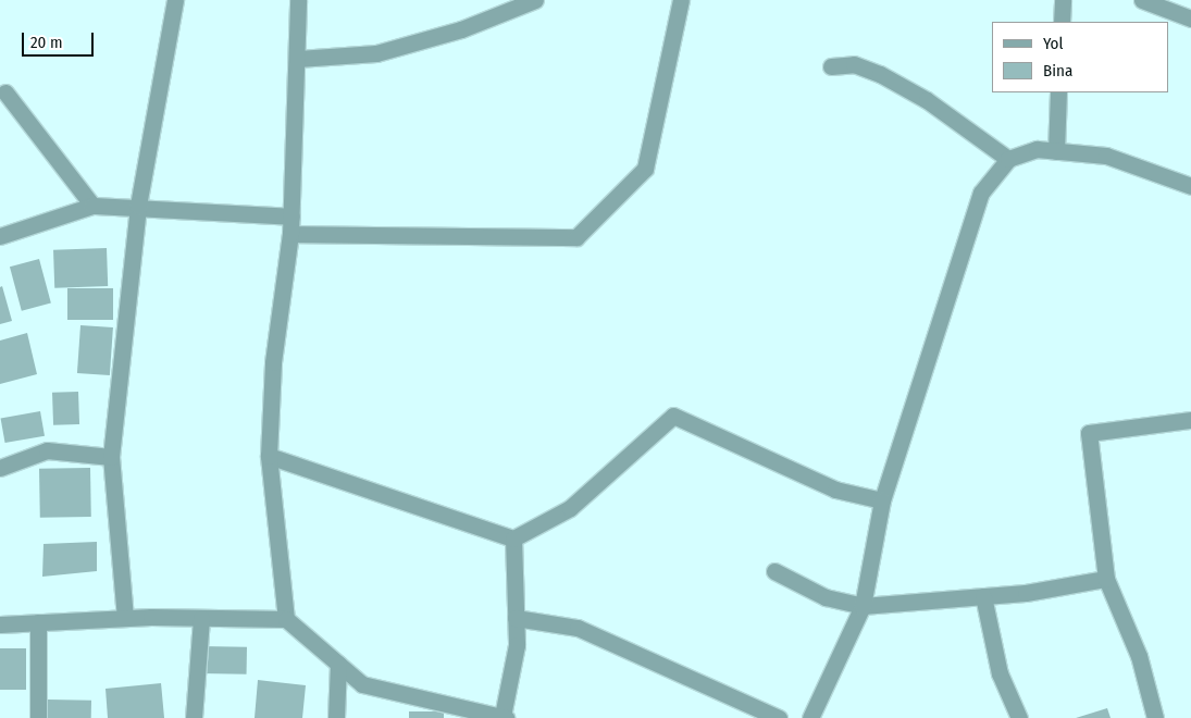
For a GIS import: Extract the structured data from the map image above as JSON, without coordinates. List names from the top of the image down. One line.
{"legend":["Yol","Bina"],"scale_bar":"20 m"}
